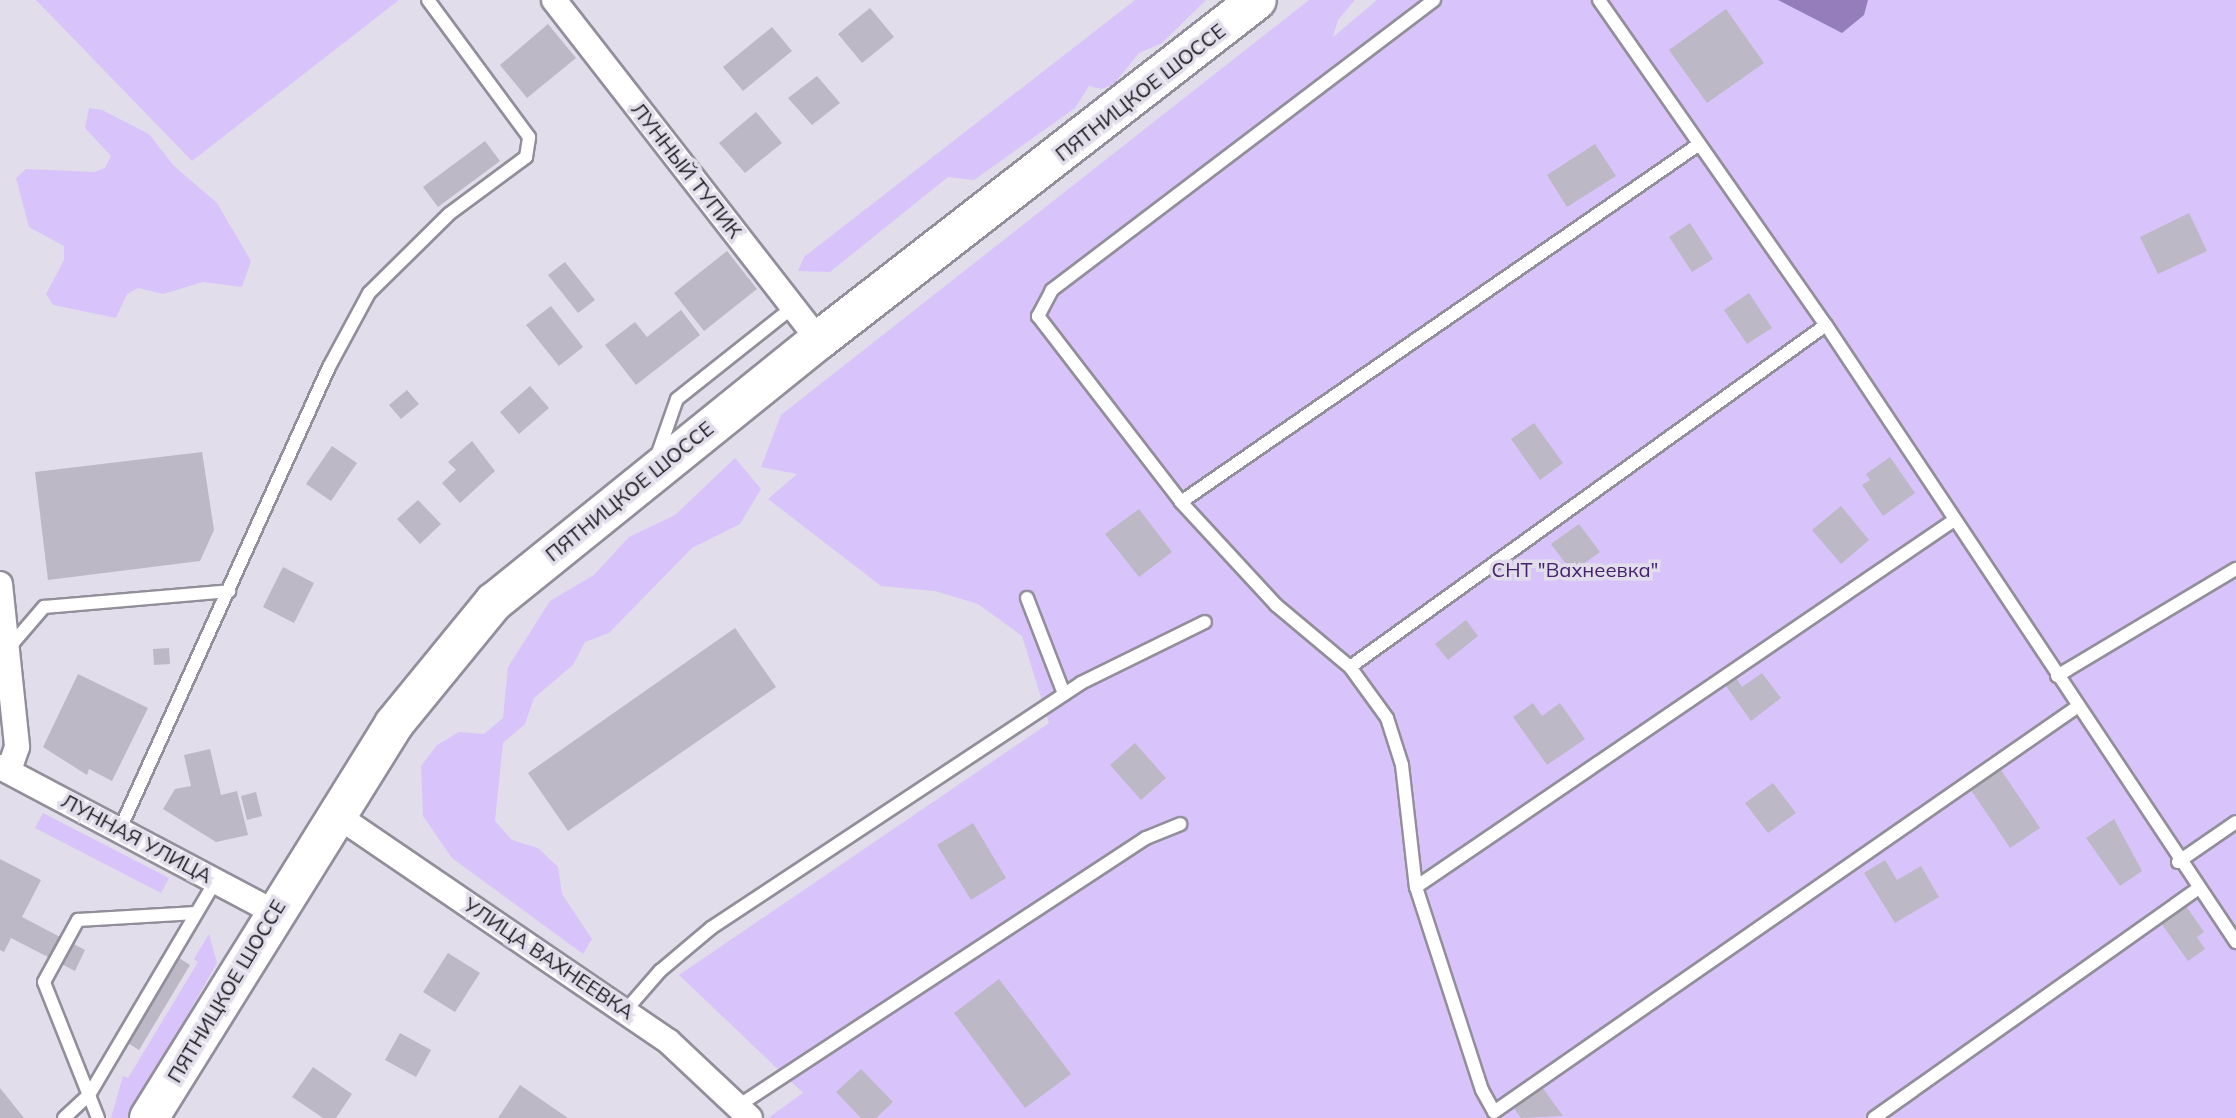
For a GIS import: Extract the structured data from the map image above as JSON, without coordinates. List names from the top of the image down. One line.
{"streets":{"main road":["ПЯТНИЦКОЕ ШОССЕ"],"street":["ЛУННЫЙ ТУПИК","ЛУННАЯ УЛИЦА","УЛИЦА ВАХНЕЕВКА"]},"crossings":[["ПЯТНИЦКОЕ ШОССЕ","ЛУННЫЙ ТУПИК"],["ПЯТНИЦКОЕ ШОССЕ","ЛУННАЯ УЛИЦА"],["ПЯТНИЦКОЕ ШОССЕ","УЛИЦА ВАХНЕЕВКА"]],"parks":["СНТ \"Вахнеевка\""]}
